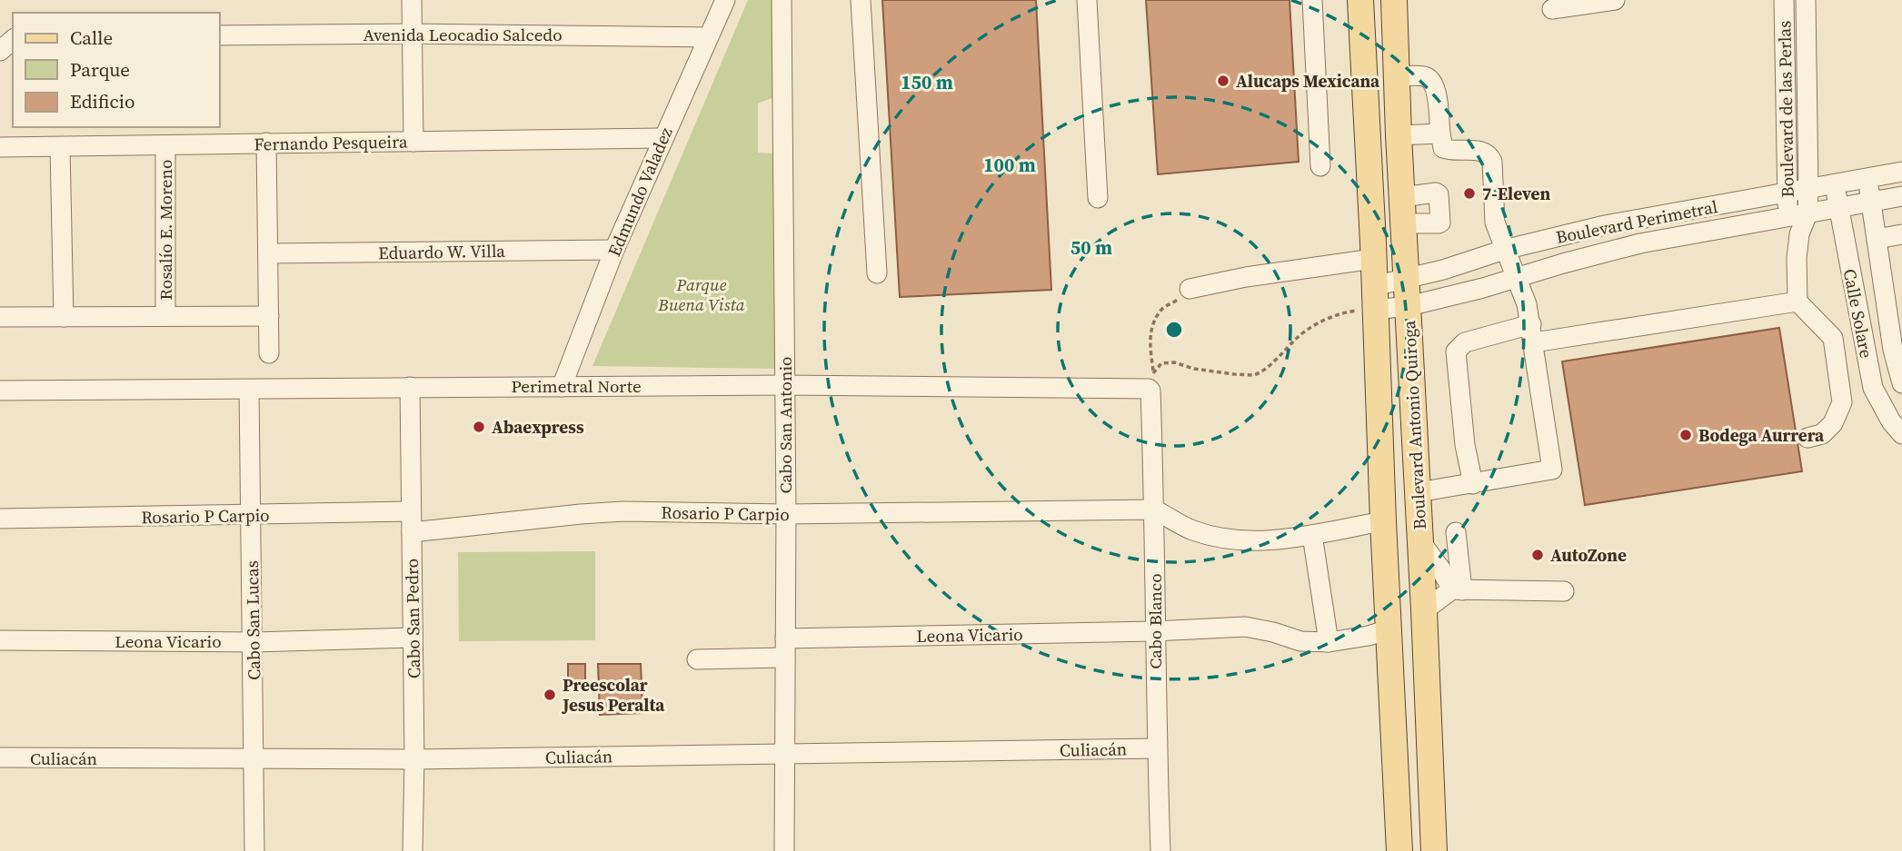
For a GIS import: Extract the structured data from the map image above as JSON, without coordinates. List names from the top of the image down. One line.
{"streets":{"main road":["Boulevard Antonio Quiroga"],"street":["Avenida Leocadio Salcedo","Boulevard de las Perlas","Fernando Pesqueira","Edmundo Valadez","Boulevard Perimetral","Rosalío E. Moreno","Eduardo W. Villa","Calle Solare","Perimetral Norte","Cabo San Antonio","Rosario P Carpio","Cabo San Pedro","Cabo San Lucas","Cabo Blanco","Leona Vicario","Culiacán"]},"crossings":[["Avenida Leocadio Salcedo","Edmundo Valadez"],["Boulevard de las Perlas","Boulevard Perimetral"],["Fernando Pesqueira","Edmundo Valadez"],["Fernando Pesqueira","Rosalío E. Moreno"],["Edmundo Valadez","Eduardo W. Villa"],["Edmundo Valadez","Perimetral Norte"],["Boulevard Perimetral","Calle Solare"],["Boulevard Perimetral","Boulevard Antonio Quiroga"],["Perimetral Norte","Cabo San Antonio"],["Perimetral Norte","Cabo San Pedro"],["Perimetral Norte","Cabo San Lucas"],["Perimetral Norte","Cabo Blanco"],["Cabo San Antonio","Rosario P Carpio"],["Cabo San Antonio","Leona Vicario"],["Cabo San Antonio","Culiacán"],["Boulevard Antonio Quiroga","Leona Vicario"],["Rosario P Carpio","Cabo San Pedro"],["Rosario P Carpio","Cabo San Lucas"],["Rosario P Carpio","Cabo Blanco"],["Cabo San Pedro","Leona Vicario"],["Cabo San Pedro","Culiacán"],["Cabo San Lucas","Leona Vicario"],["Cabo San Lucas","Culiacán"],["Cabo Blanco","Leona Vicario"],["Cabo Blanco","Culiacán"]],"parks":["Parque Buena Vista"],"places":["Alucaps Mexicana","7-Eleven","Abaexpress","Bodega Aurrera","AutoZone","Preescolar Jesus Peralta"],"legend":["Calle","Parque","Edificio"],"rings":["150 m","100 m","50 m"]}
